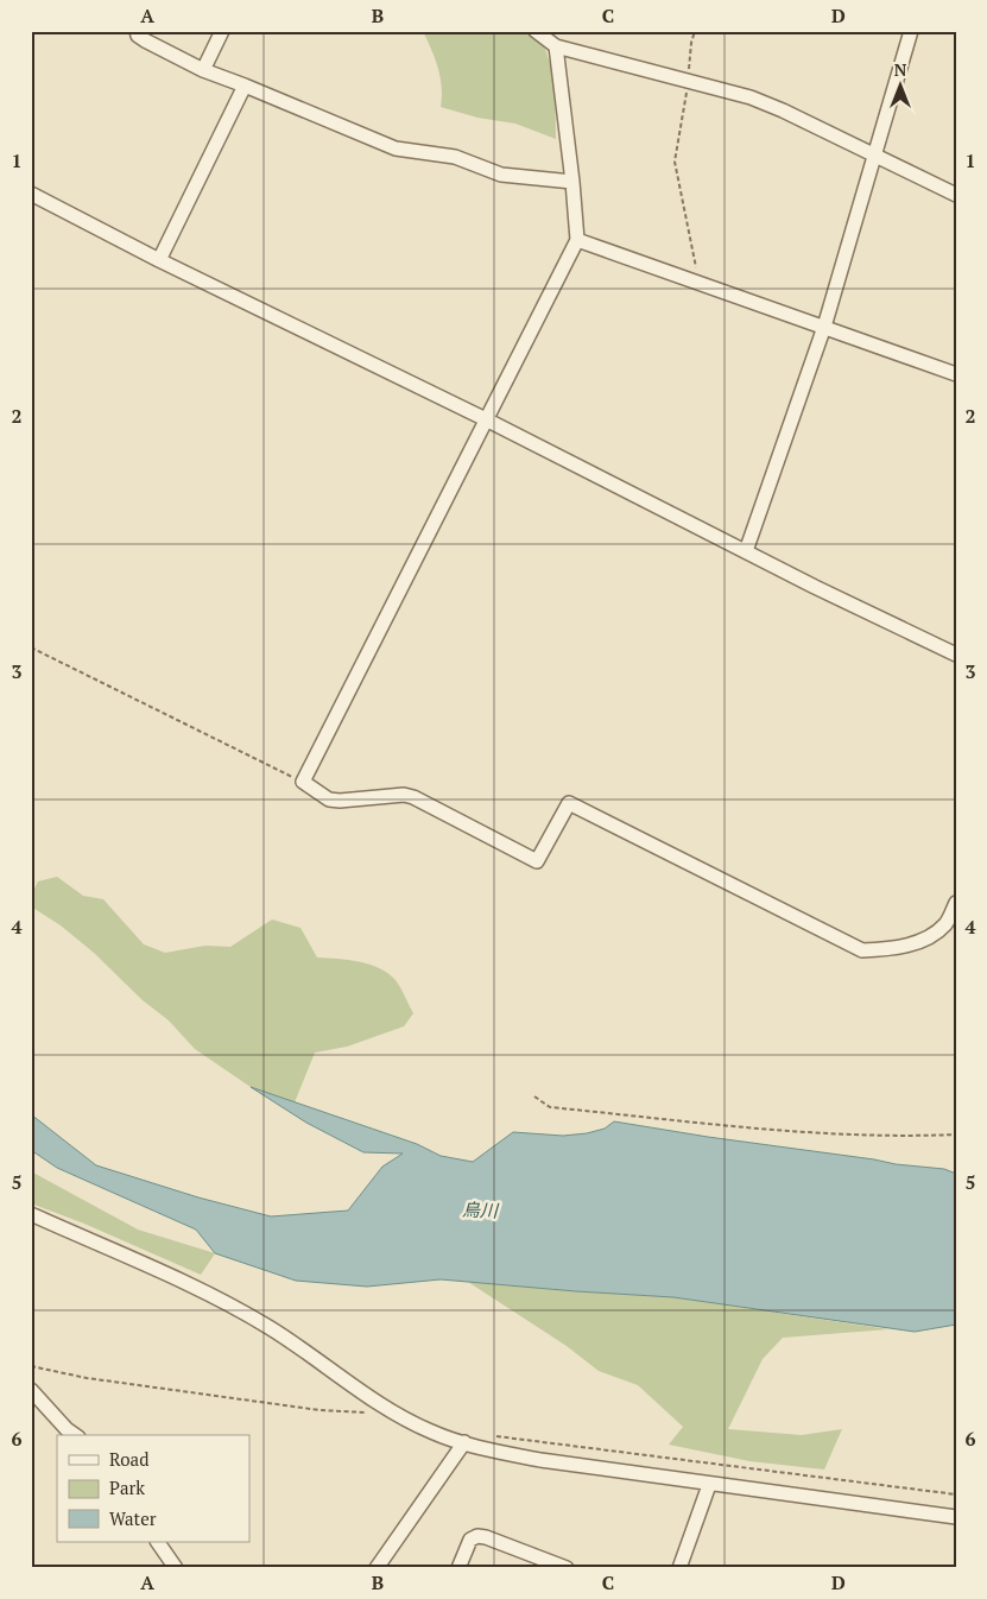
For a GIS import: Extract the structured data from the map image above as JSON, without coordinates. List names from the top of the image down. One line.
{"water":["烏川"],"legend":["Road","Park","Water"],"north":"top","grid":{"columns":["A","B","C","D"],"rows":["1","2","3","4","5","6"]}}
